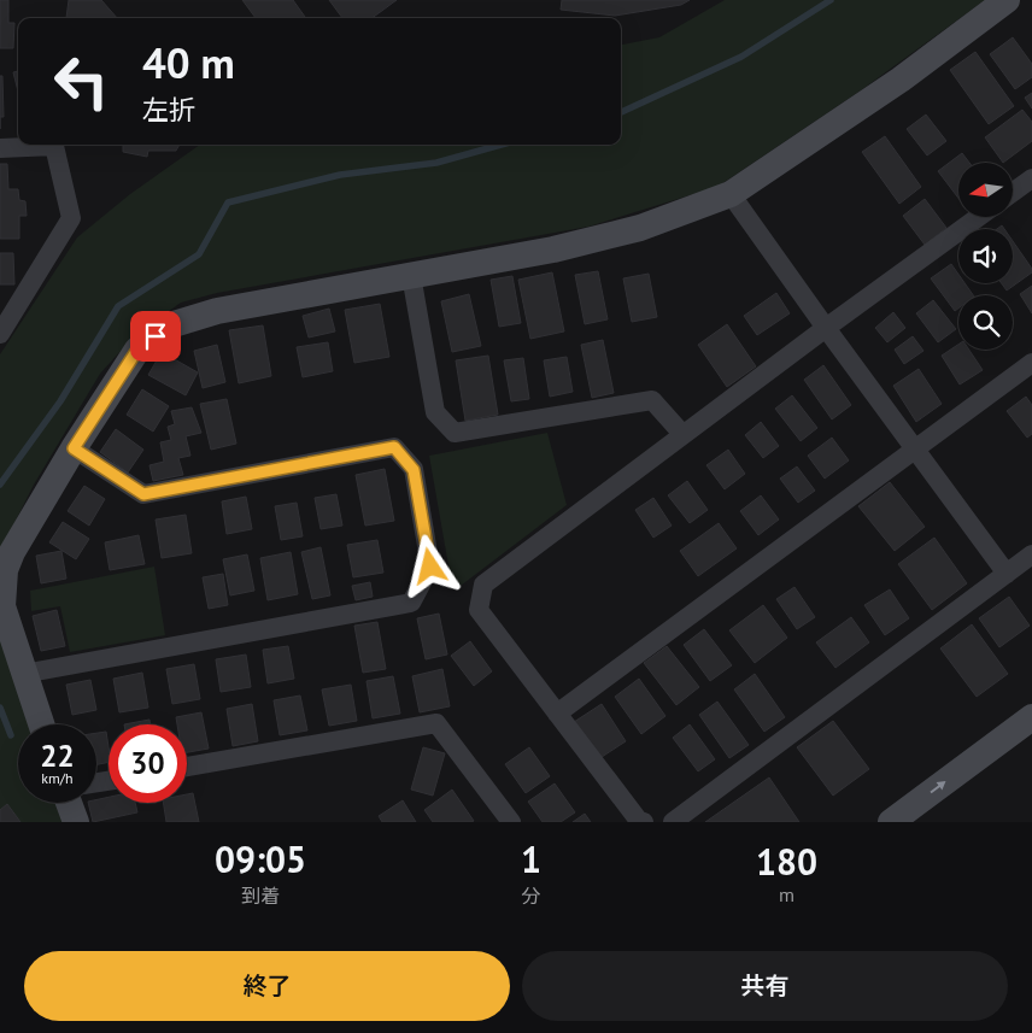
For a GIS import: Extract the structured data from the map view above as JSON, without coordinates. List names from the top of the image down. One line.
{"north":"left","page":{"turn":["40 m","左折"],"speed":"22 km/h","limit":"30","eta":["09:05","到着","1","分","180","m"],"buttons":["終了","共有"]}}
